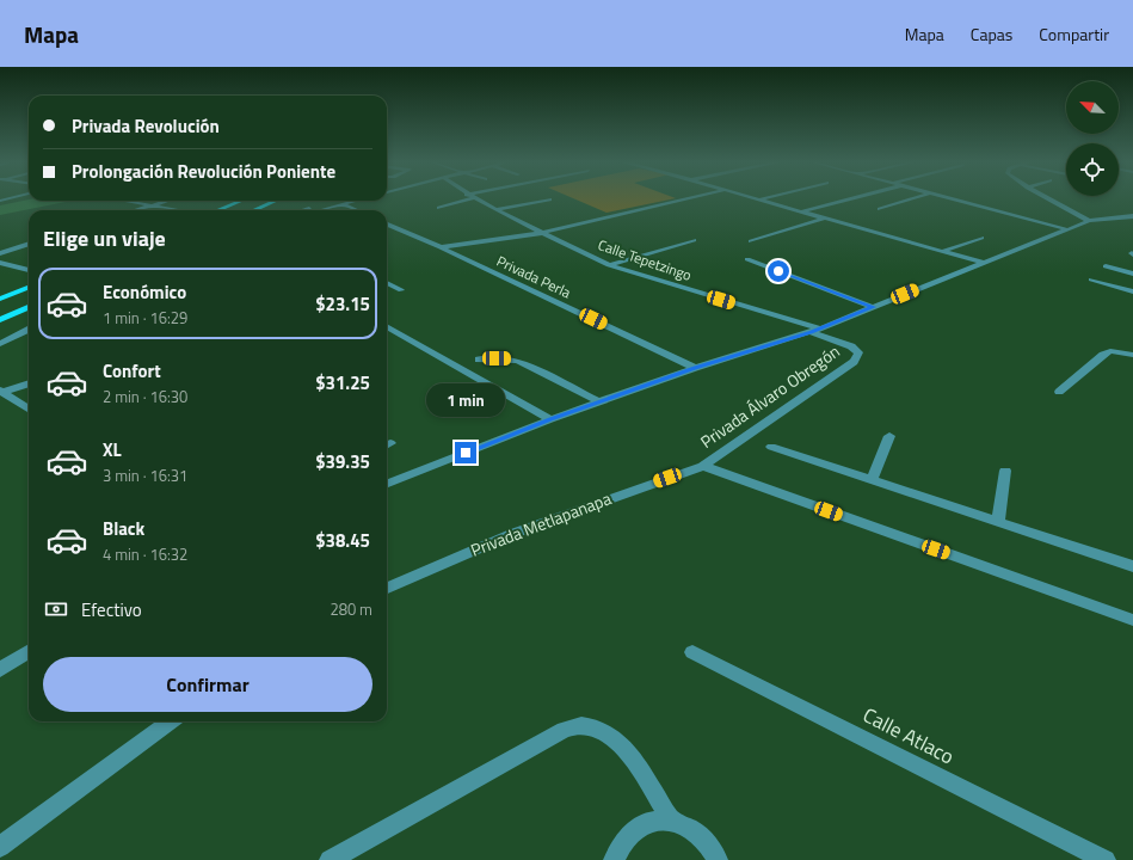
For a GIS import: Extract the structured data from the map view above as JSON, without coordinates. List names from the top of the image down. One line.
{"streets":{"street":["Calle Tepetzingo","Privada Perla","Privada Álvaro Obregón","Privada Metlapanapa","Calle Atlaco"]},"crossings":[["Calle Tepetzingo","Privada Álvaro Obregón"],["Privada Álvaro Obregón","Privada Metlapanapa"]],"north":"top left","page":{"header":"Mapa","nav":["Mapa","Capas","Compartir"],"banner":["Privada Revolución","Prolongación Revolución Poniente"],"heading":"Elige un viaje","list":[{"name":"Económico","note":"1 min · 16:29","value":"$23.15"},{"name":"Confort","note":"2 min · 16:30","value":"$31.25"},{"name":"XL","note":"3 min · 16:31","value":"$39.35"},{"name":"Black","note":"4 min · 16:32","value":"$38.45"}],"bubble":"1 min","pay":["Efectivo","280 m"],"buttons":"Confirmar"}}
